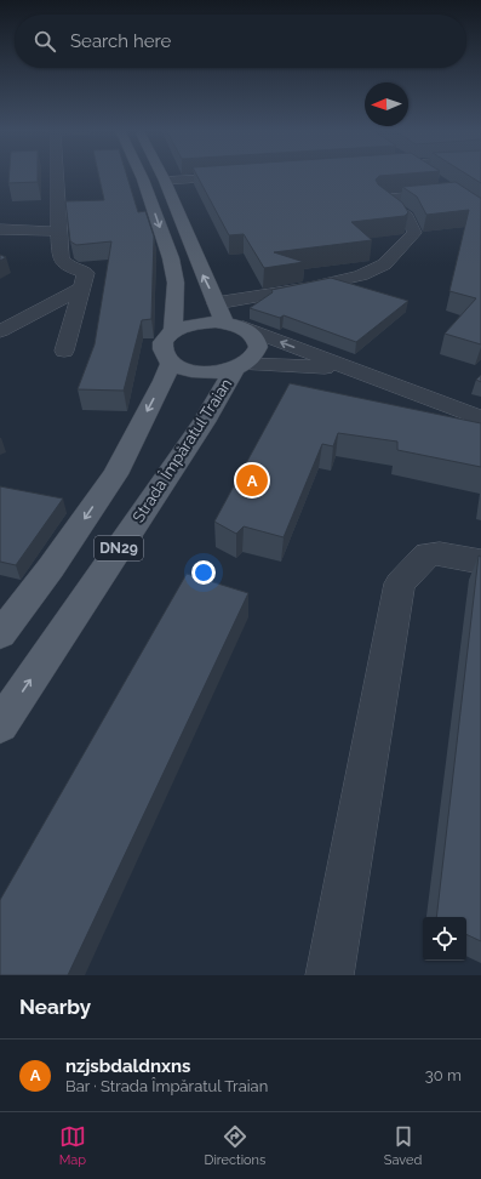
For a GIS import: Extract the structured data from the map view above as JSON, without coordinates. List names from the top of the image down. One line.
{"streets":{"main road":["Strada Împăratul Traian","DN29"]},"crossings":[["Strada Împăratul Traian","DN29"]],"north":"left","page":{"search":"Search here","pins":"A","heading":"Nearby","list":[{"mark":"A","name":"nzjsbdaldnxns","note":"Bar · Strada Împăratul Traian","value":"30 m"}],"nav":["Map","Directions","Saved"]}}
